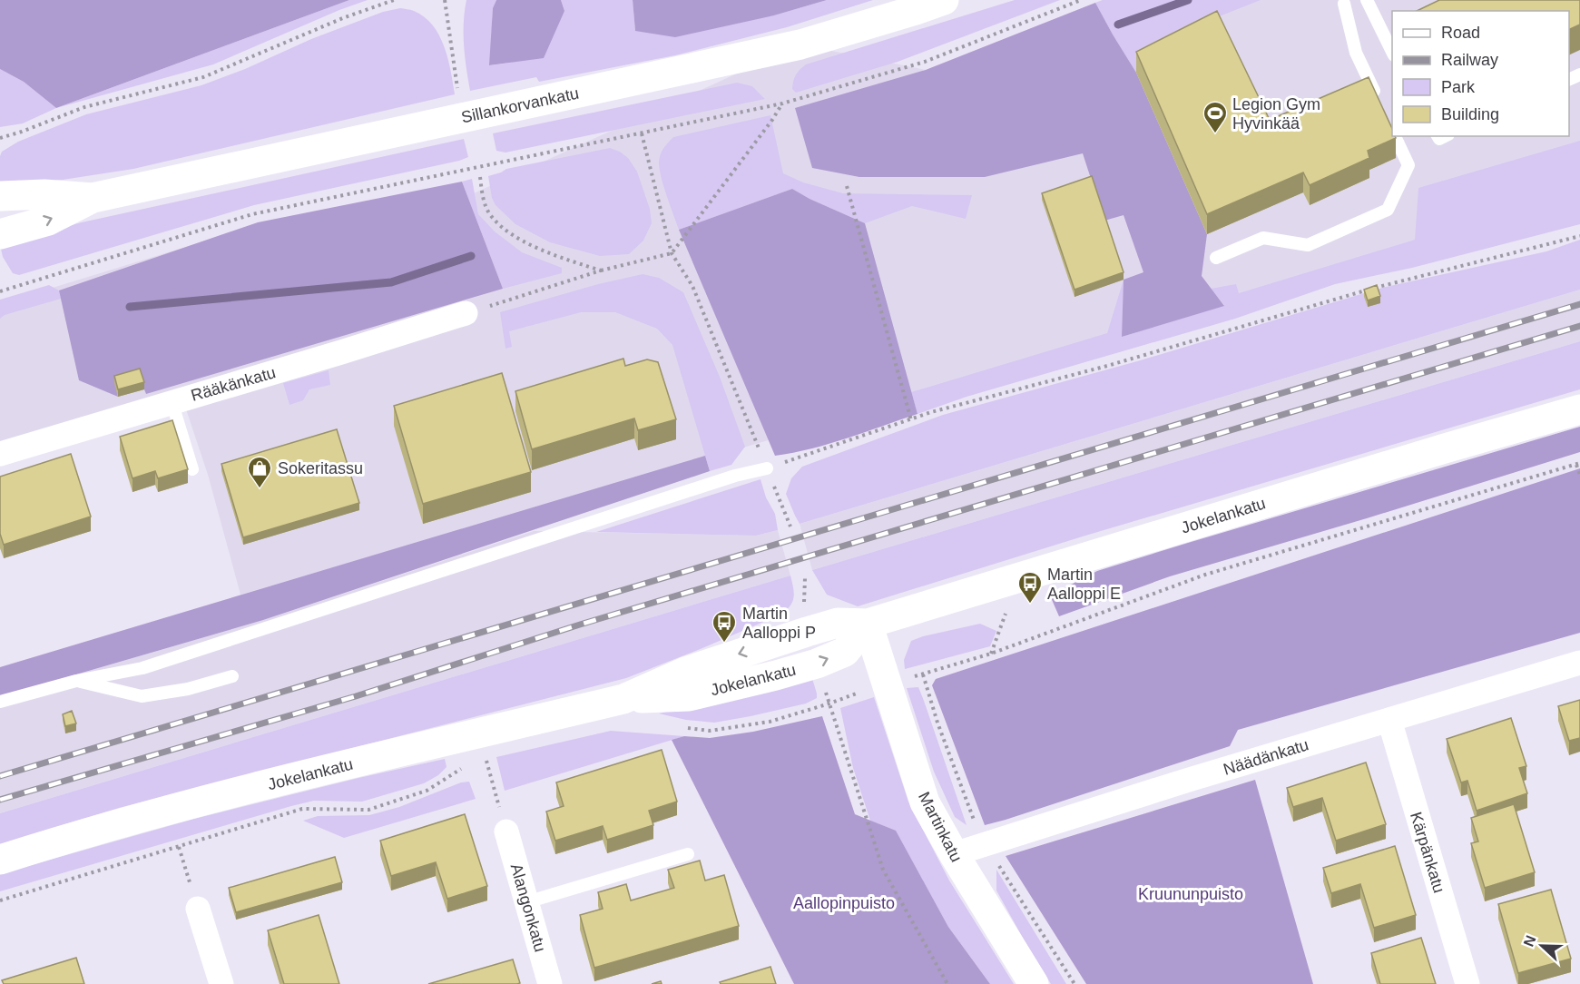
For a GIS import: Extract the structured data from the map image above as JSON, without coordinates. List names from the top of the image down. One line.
{"streets":{"street":["Sillankorvankatu","Rääkänkatu","Jokelankatu","Näädänkatu","Martinkatu","Kärpänkatu","Alangonkatu"]},"crossings":[["Jokelankatu","Martinkatu"],["Näädänkatu","Martinkatu"],["Näädänkatu","Kärpänkatu"]],"parks":["Kruununpuisto","Aallopinpuisto"],"places":{"sports":["Legion Gym Hyvinkää"],"shop":["Sokeritassu"],"bus stop":["Martin Aalloppi E","Martin Aalloppi P"]},"legend":["Road","Railway","Park","Building"],"north":"left"}
